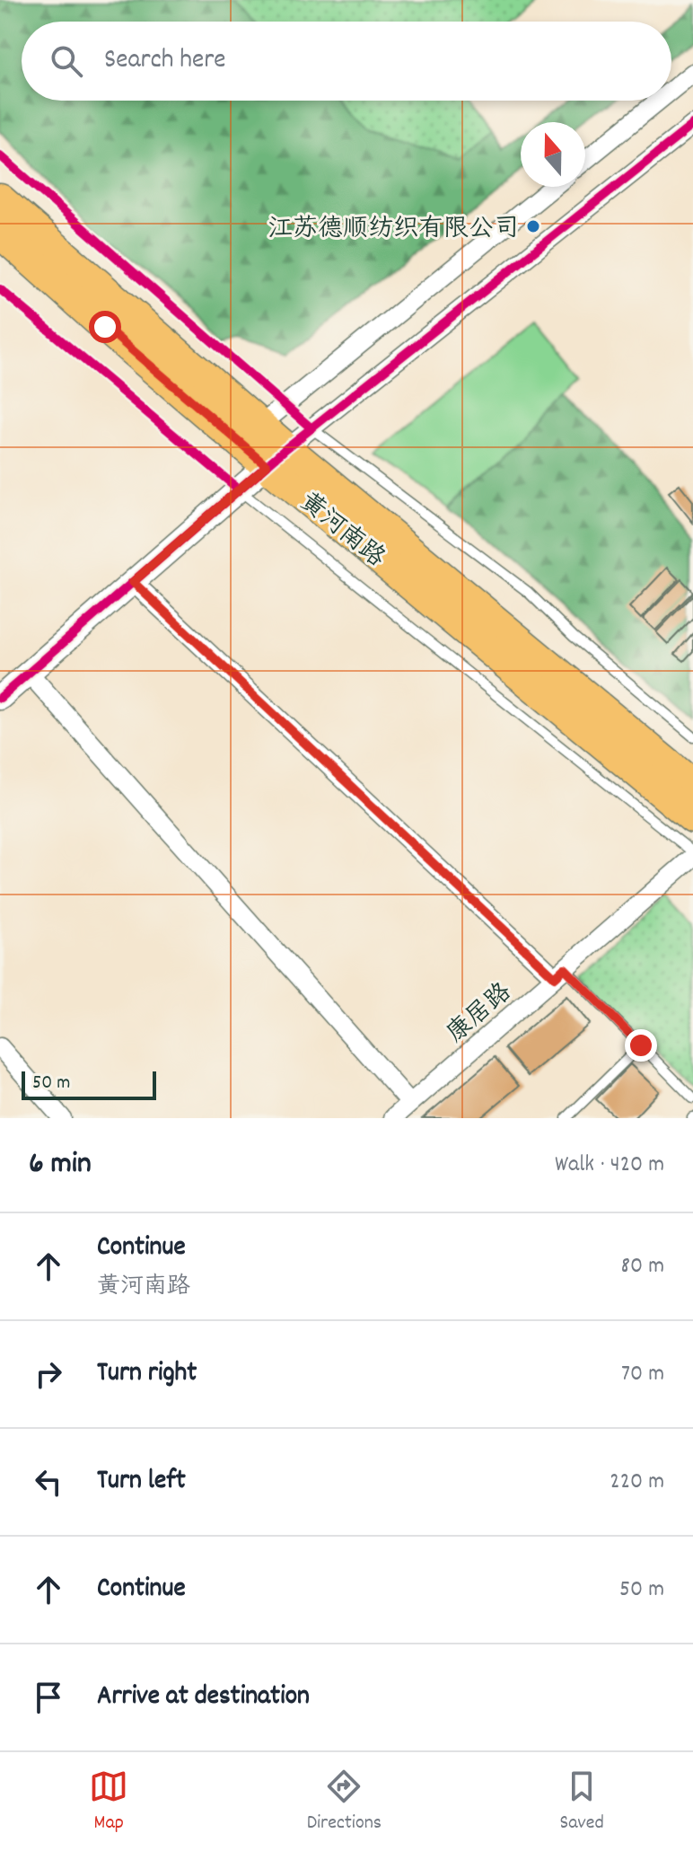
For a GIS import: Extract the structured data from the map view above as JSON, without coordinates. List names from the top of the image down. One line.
{"streets":{"main road":["黄河南路"],"street":["康居路"]},"places":["江苏德顺纺织有限公司"],"scale_bar":"50 m","north":"top","page":{"search":"Search here","scale":"50 m","heading":["6 min","Walk · 420 m"],"list":[["Continue","黄河南路","80 m"],["Turn right","70 m"],["Turn left","220 m"],["Continue","50 m"],"Arrive at destination"],"nav":["Map","Directions","Saved"]}}
